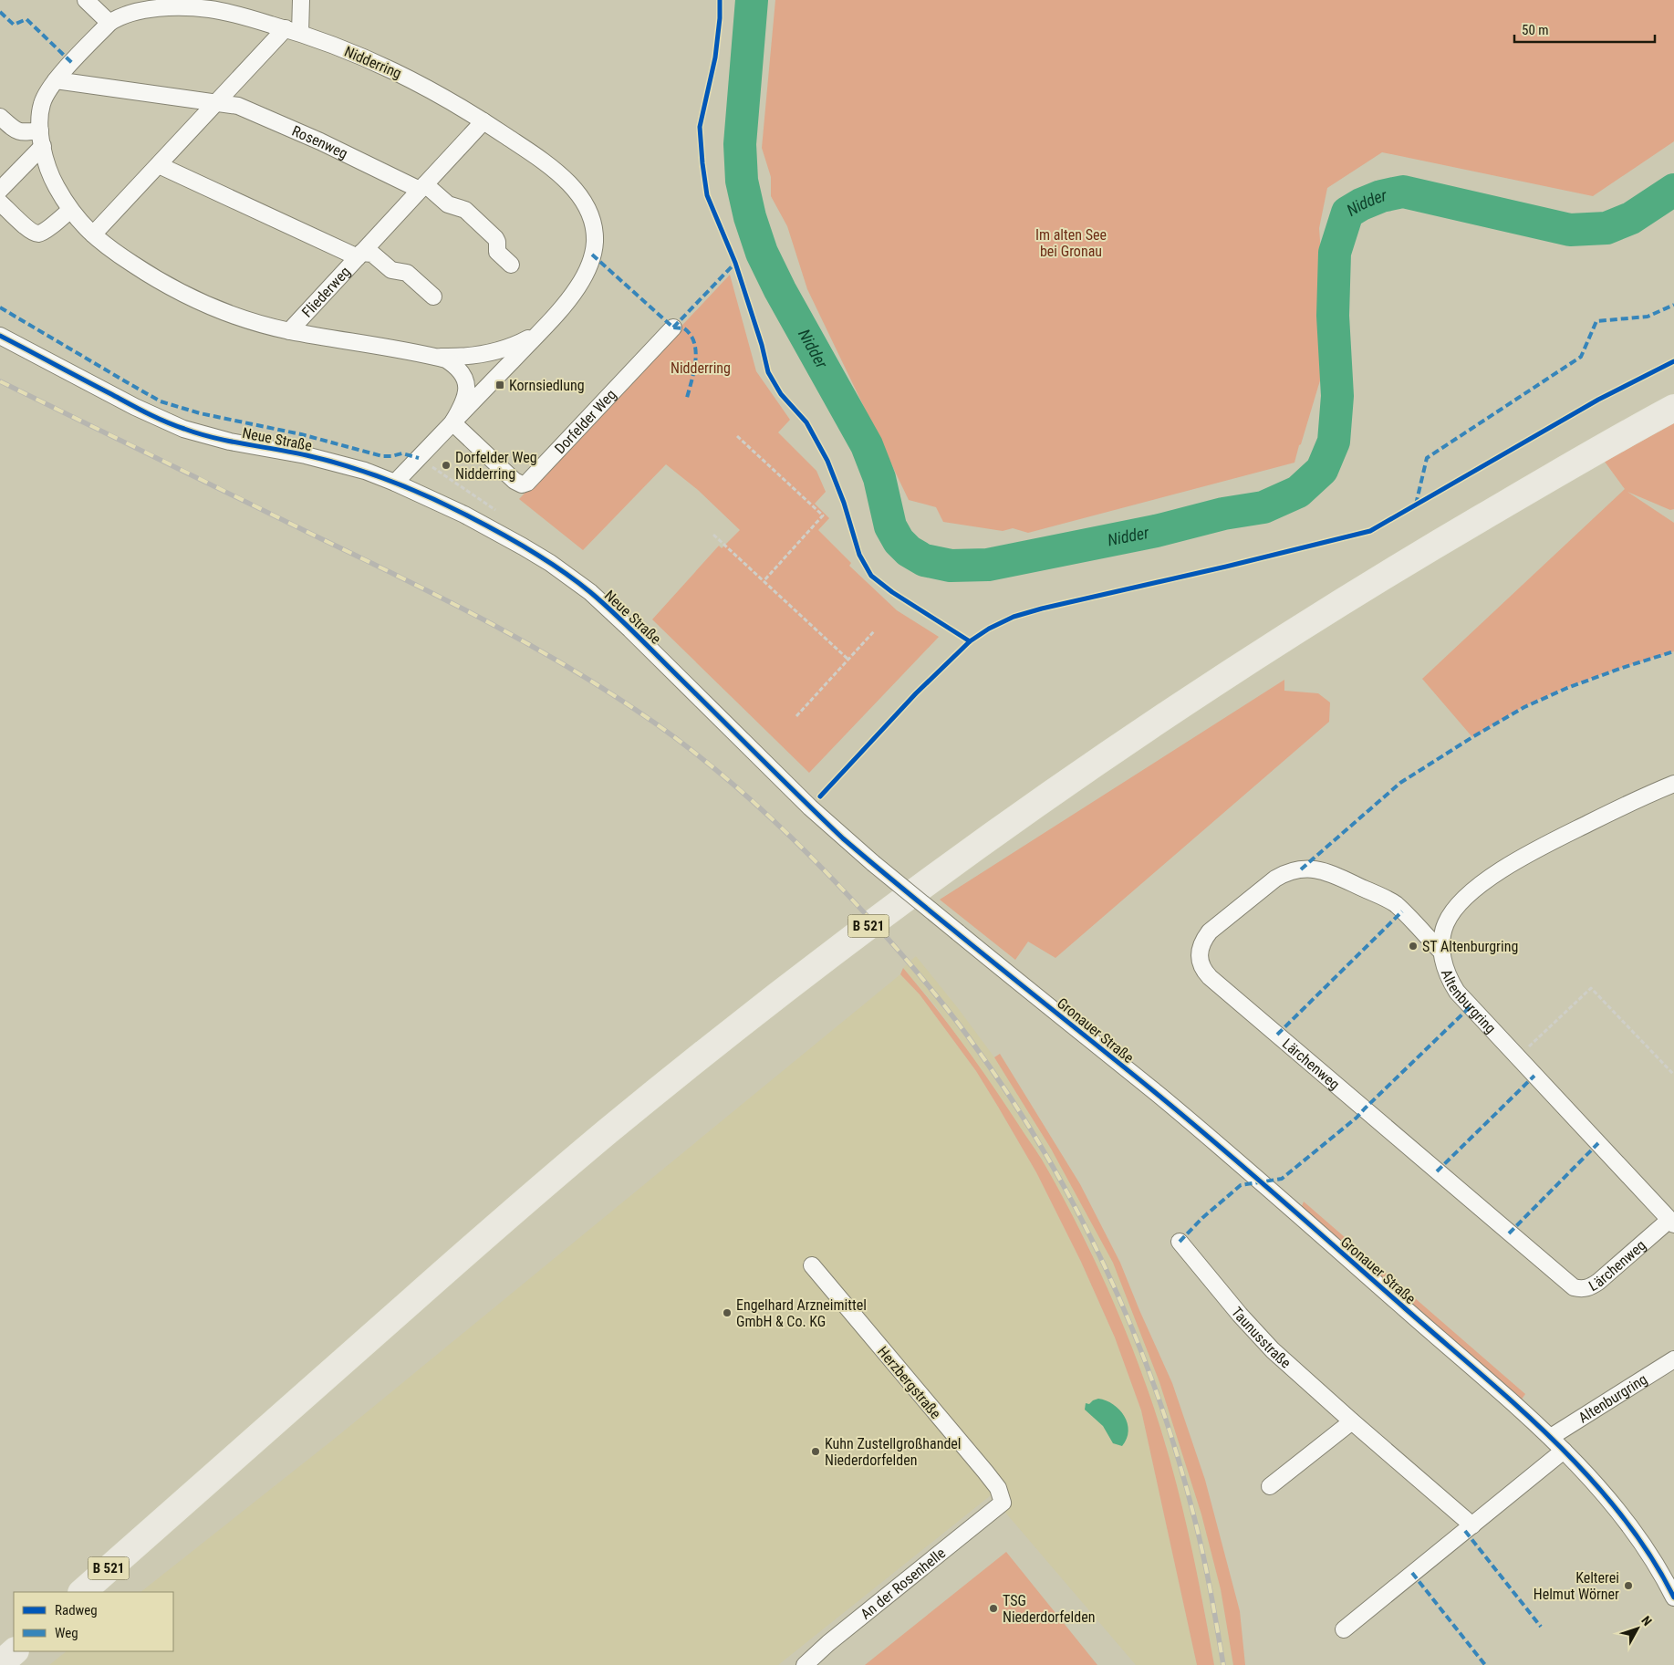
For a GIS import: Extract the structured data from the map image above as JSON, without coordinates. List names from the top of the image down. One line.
{"streets":{"main road":["B 521"],"street":["Nidderring","Rosenweg","Fliederweg","Dorfelder Weg","Neue Straße","Altenburgring","Gronauer Straße","Lärchenweg","Taunusstraße","Herzbergstraße","An der Rosenhelle"]},"crossings":[["Nidderring","Rosenweg"],["Nidderring","Fliederweg"],["Nidderring","Dorfelder Weg"],["Nidderring","Neue Straße"],["Rosenweg","Fliederweg"],["Neue Straße","Gronauer Straße"],["Altenburgring","Gronauer Straße"],["Altenburgring","Lärchenweg"],["Herzbergstraße","An der Rosenhelle"]],"water":["Nidder"],"parks":["Im alten See bei Gronau","Nidderring"],"places":{"transit":["Kornsiedlung"],"other":["Dorfelder Weg Nidderring","ST Altenburgring","Engelhard Arzneimittel GmbH & Co. KG","Kuhn Zustellgroßhandel Niederdorfelden","Kelterei Helmut Wörner","TSG Niederdorfelden"]},"legend":["Radweg","Weg"],"scale_bar":"50 m","north":"top right"}
